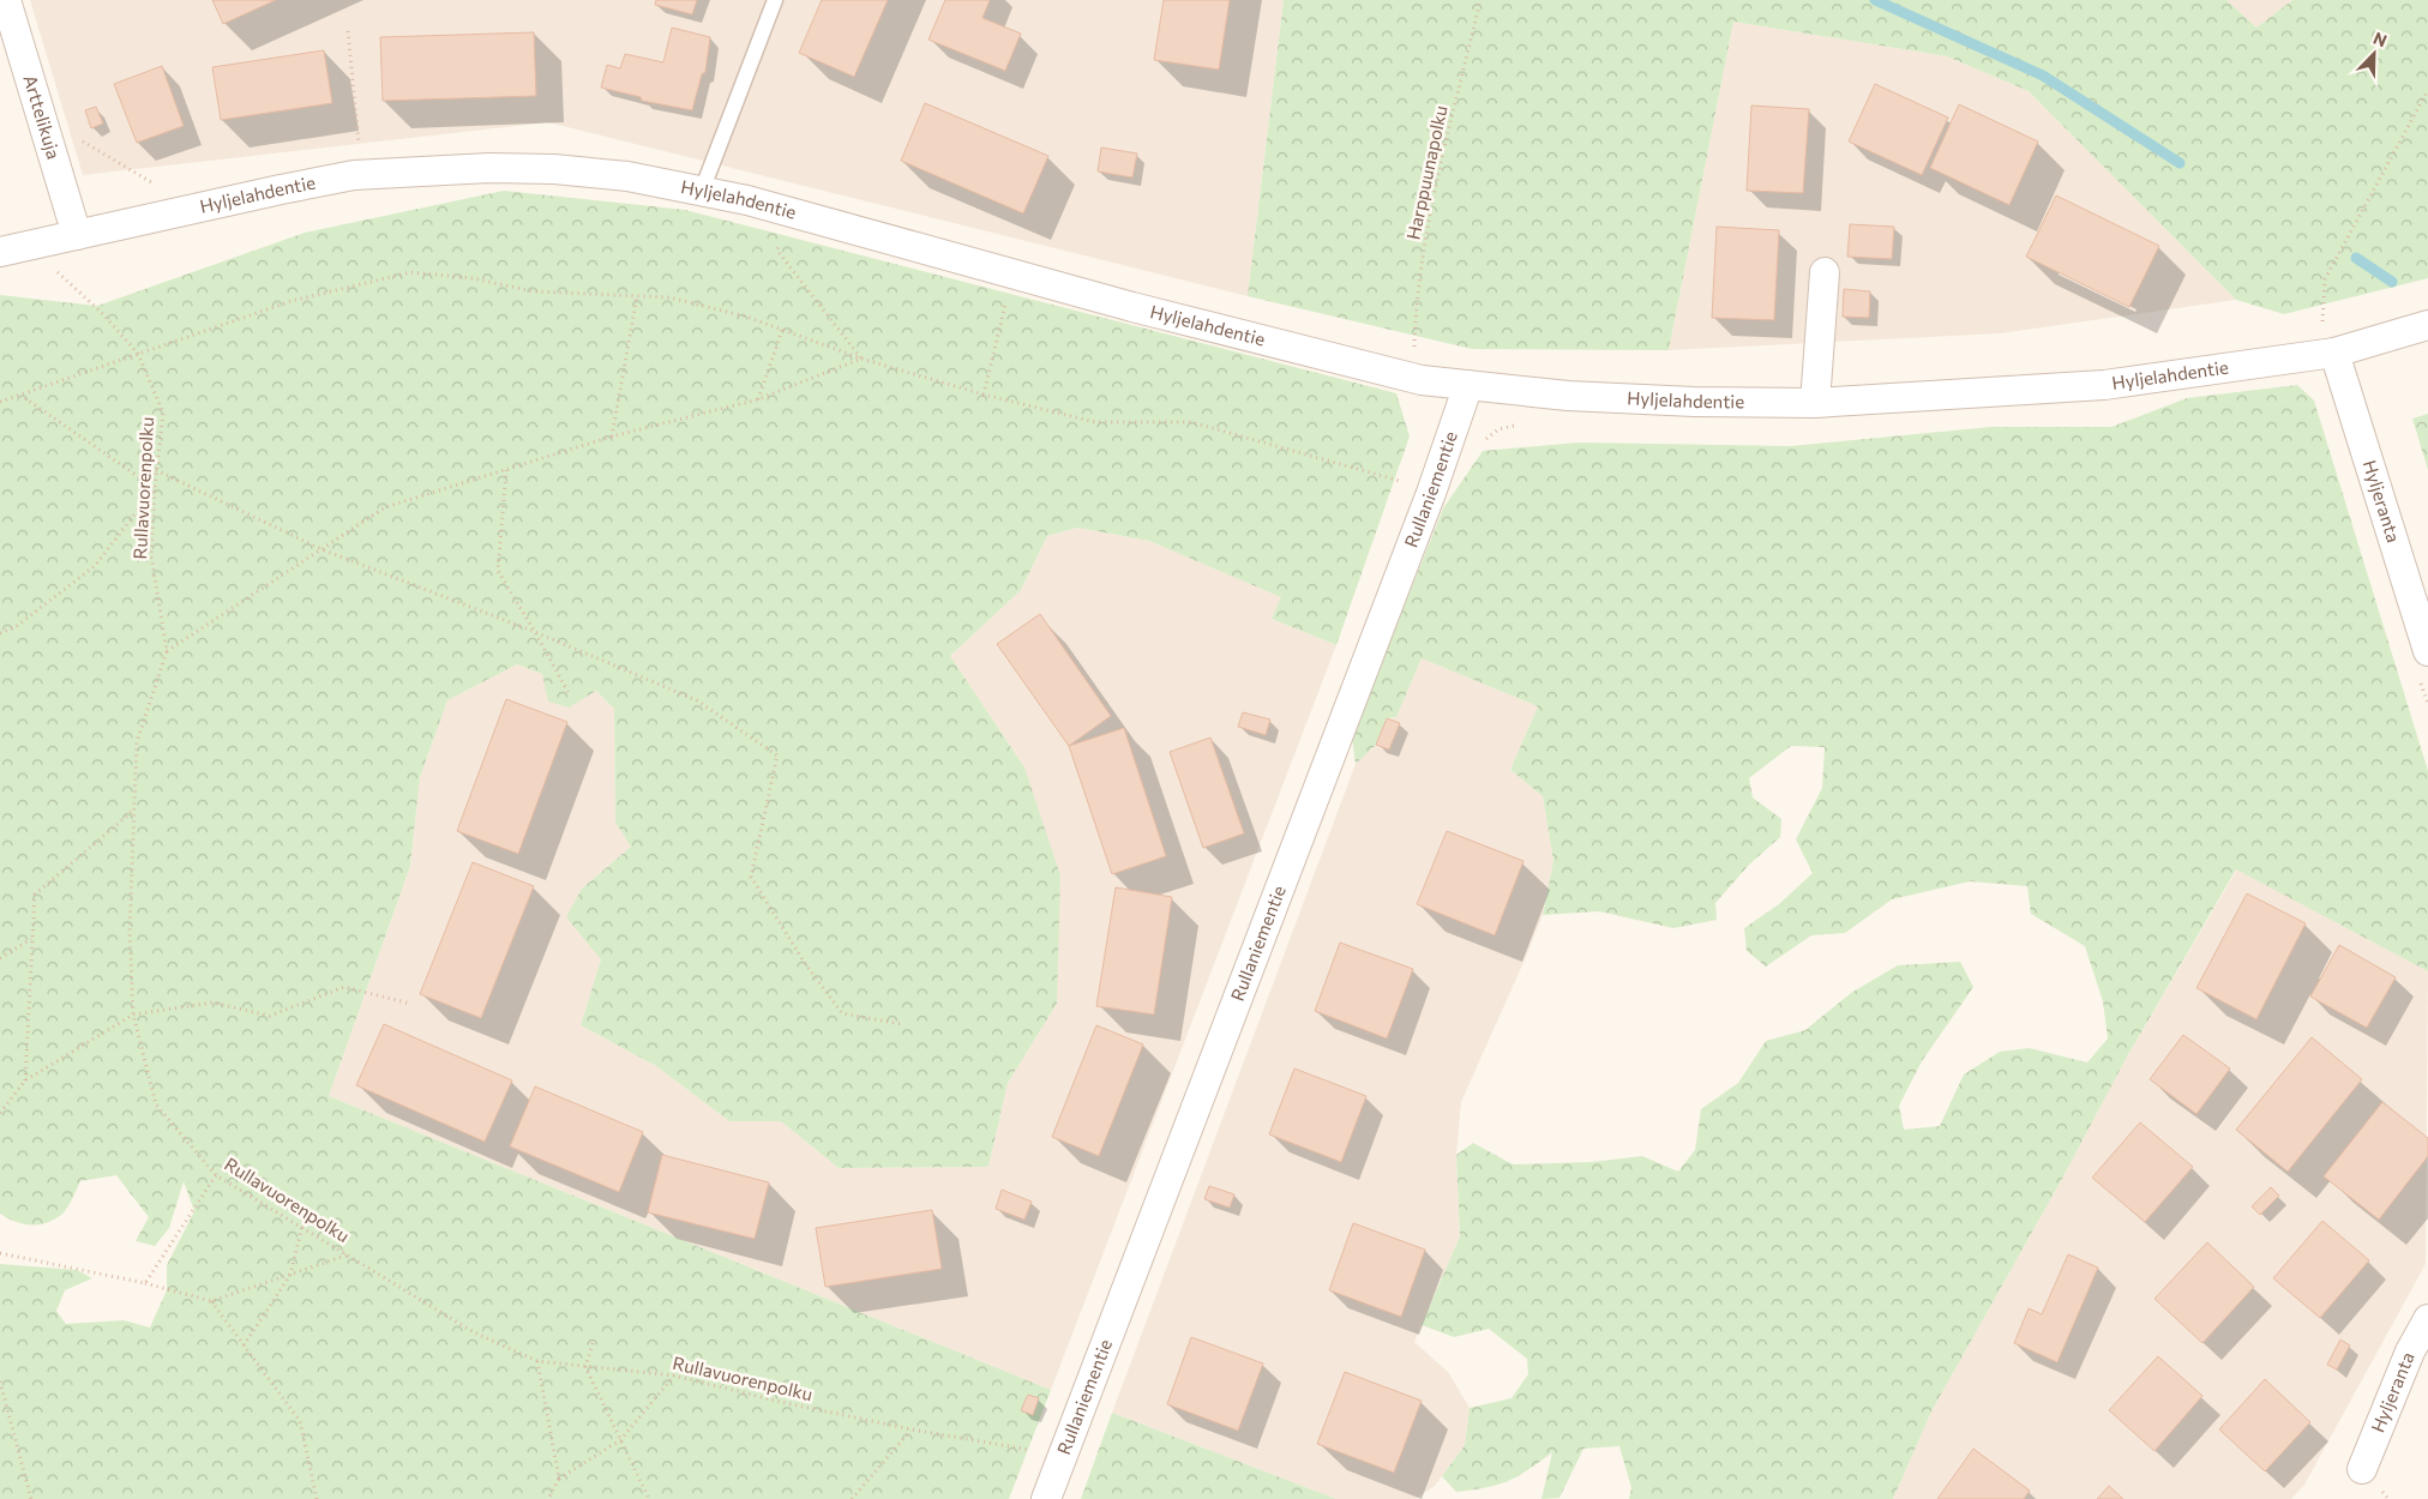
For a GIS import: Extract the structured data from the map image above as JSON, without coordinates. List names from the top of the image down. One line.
{"streets":{"street":["Arttelikuja","Hyljelahdentie","Rullaniementie","Hyljeranta"],"path":["Harppuunapolku","Rullavuorenpolku"]},"crossings":[["Arttelikuja","Hyljelahdentie"],["Hyljelahdentie","Rullaniementie"],["Hyljelahdentie","Hyljeranta"],["Rullavuorenpolku","Rullaniementie"]],"north":"top right"}
